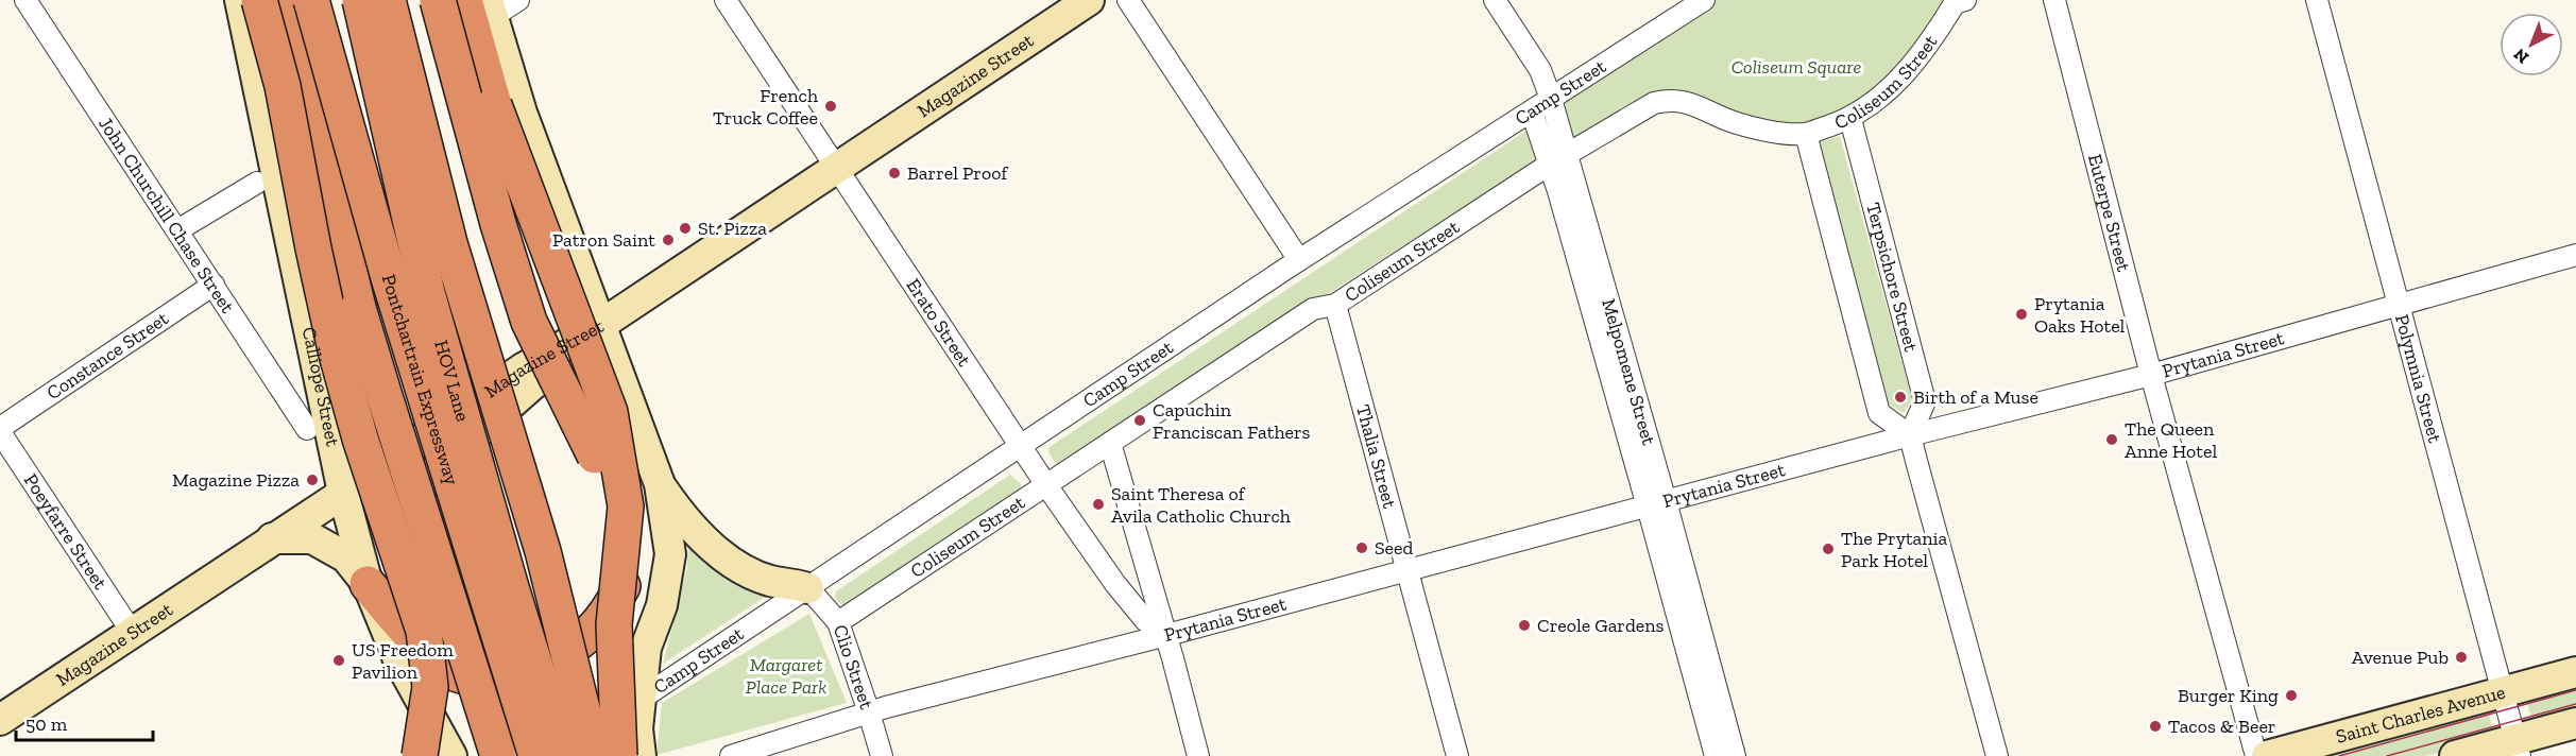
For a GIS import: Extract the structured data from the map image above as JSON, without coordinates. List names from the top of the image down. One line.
{"streets":{"highway":["Pontchartrain Expressway","HOV Lane"],"street":["Magazine Street","Coliseum Street","Camp Street","Euterpe Street","John Churchill Chase Street","Terpsichore Street","Erato Street","Prytania Street","Constance Street","Melpomene Street","Polymnia Street","Calliope Street","Thalia Street","Poeyfarre Street","Clio Street","Saint Charles Avenue"]},"crossings":[["Magazine Street","Erato Street"],["Magazine Street","Calliope Street"],["Magazine Street","Poeyfarre Street"],["Coliseum Street","Terpsichore Street"],["Coliseum Street","Erato Street"],["Coliseum Street","Melpomene Street"],["Coliseum Street","Thalia Street"],["Coliseum Street","Clio Street"],["Camp Street","Erato Street"],["Camp Street","Melpomene Street"],["Camp Street","Clio Street"],["Euterpe Street","Prytania Street"],["John Churchill Chase Street","Constance Street"],["Terpsichore Street","Prytania Street"],["Erato Street","Prytania Street"],["Prytania Street","Melpomene Street"],["Prytania Street","Polymnia Street"],["Prytania Street","Thalia Street"],["Prytania Street","Clio Street"],["Constance Street","Poeyfarre Street"],["Polymnia Street","Saint Charles Avenue"]],"parks":["Coliseum Square","Margaret Place Park"],"places":["French Truck Coffee","Barrel Proof","St. Pizza","Patron Saint","Prytania Oaks Hotel","Birth of a Muse","Capuchin Franciscan Fathers","The Queen Anne Hotel","Magazine Pizza","Saint Theresa of Avila Catholic Church","Seed","The Prytania Park Hotel","Creole Gardens","Avenue Pub","US Freedom Pavilion","Burger King","Tacos & Beer"],"scale_bar":"50 m","north":"bottom left"}
